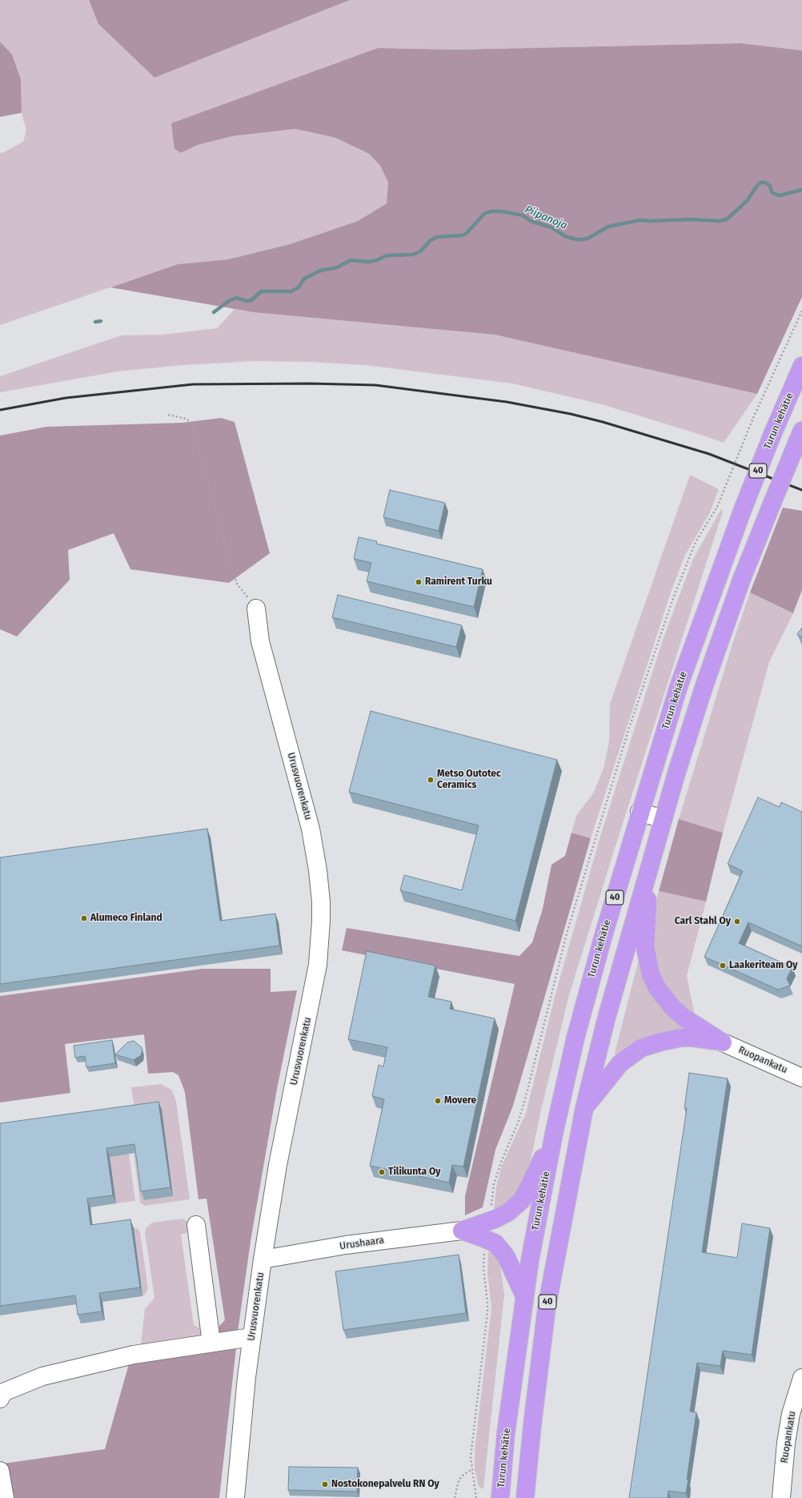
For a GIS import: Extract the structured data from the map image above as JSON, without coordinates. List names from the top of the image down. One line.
{"streets":{"highway":["Turun kehätie","40"],"street":["Urusvuorenkatu","Ruopankatu","Urushaara"]},"crossings":[["Urusvuorenkatu","Urushaara"]],"water":["Piipanoja"],"places":["Ramirent Turku","Metso Outotec Ceramics","Alumeco Finland","Carl Stahl Oy","Laakeriteam Oy","Movere","Tilikunta Oy","Nostokonepalvelu RN Oy"]}
